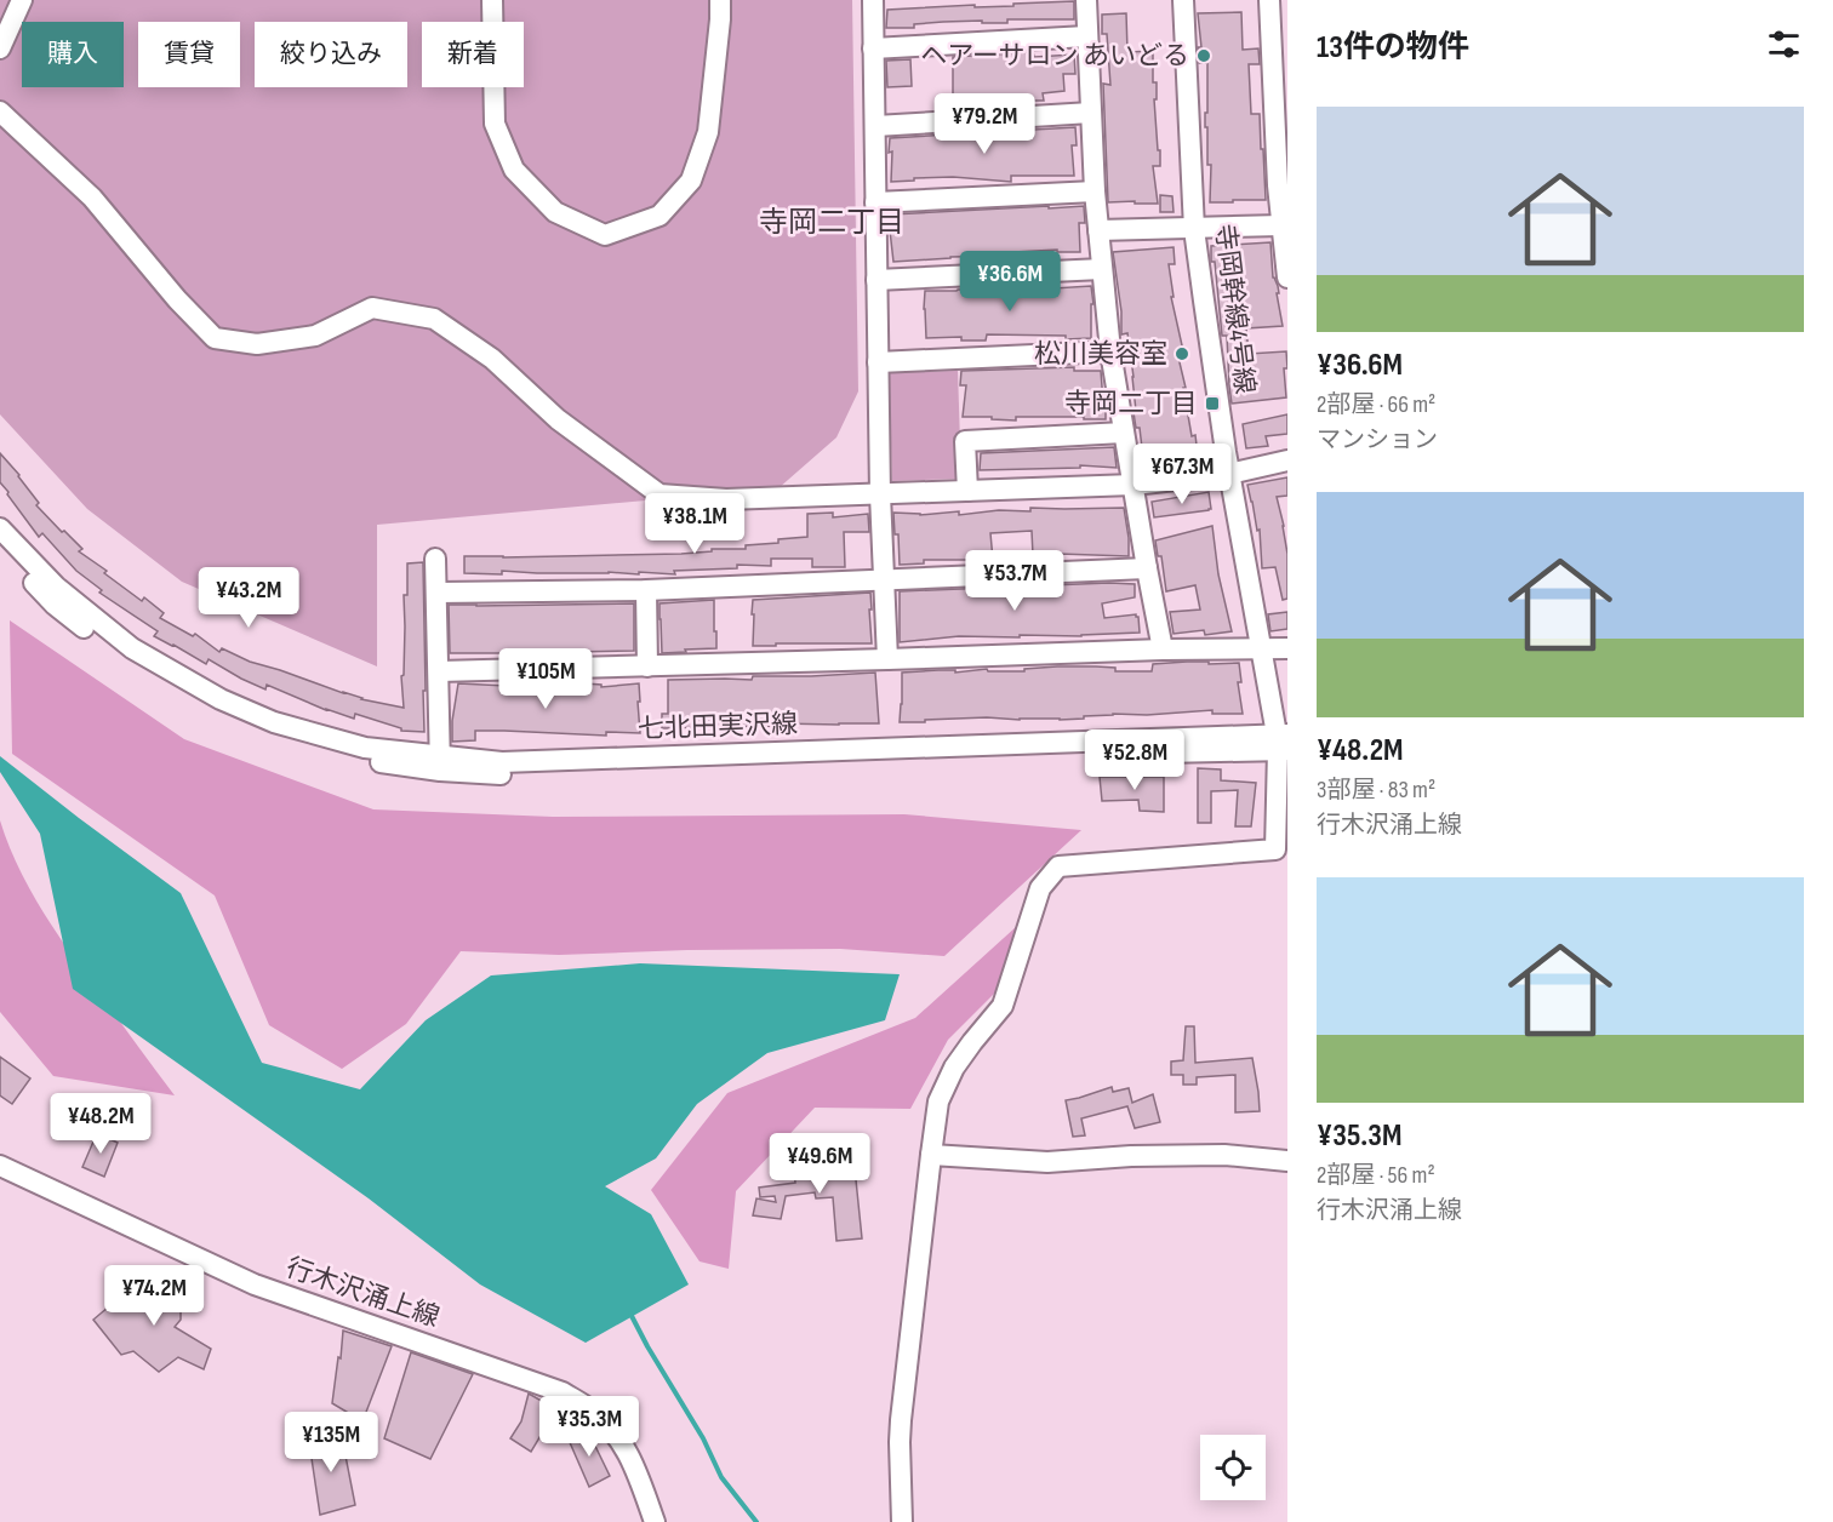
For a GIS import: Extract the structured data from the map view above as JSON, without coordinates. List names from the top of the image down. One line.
{"streets":{"street":["寺岡幹線4号線","行木沢涌上線"]},"districts":["寺岡二丁目"],"places":{"other":["ヘアーサロン あいどる","松川美容室"],"transit":["寺岡二丁目"]},"page":{"heading":"13件の物件","chip":["購入","賃貸","絞り込み","新着"],"list":[{"name":"¥36.6M","note":"2部屋 · 66 m² · マンション"},{"name":"¥48.2M","note":"3部屋 · 83 m² · 行木沢涌上線"},{"name":"¥35.3M","note":"2部屋 · 56 m² · 行木沢涌上線"}],"price":["¥79.2M","¥36.6M","¥67.3M","¥38.1M","¥53.7M","¥43.2M","¥105M","¥52.8M","¥48.2M","¥49.6M","¥74.2M","¥35.3M","¥135M"]}}
